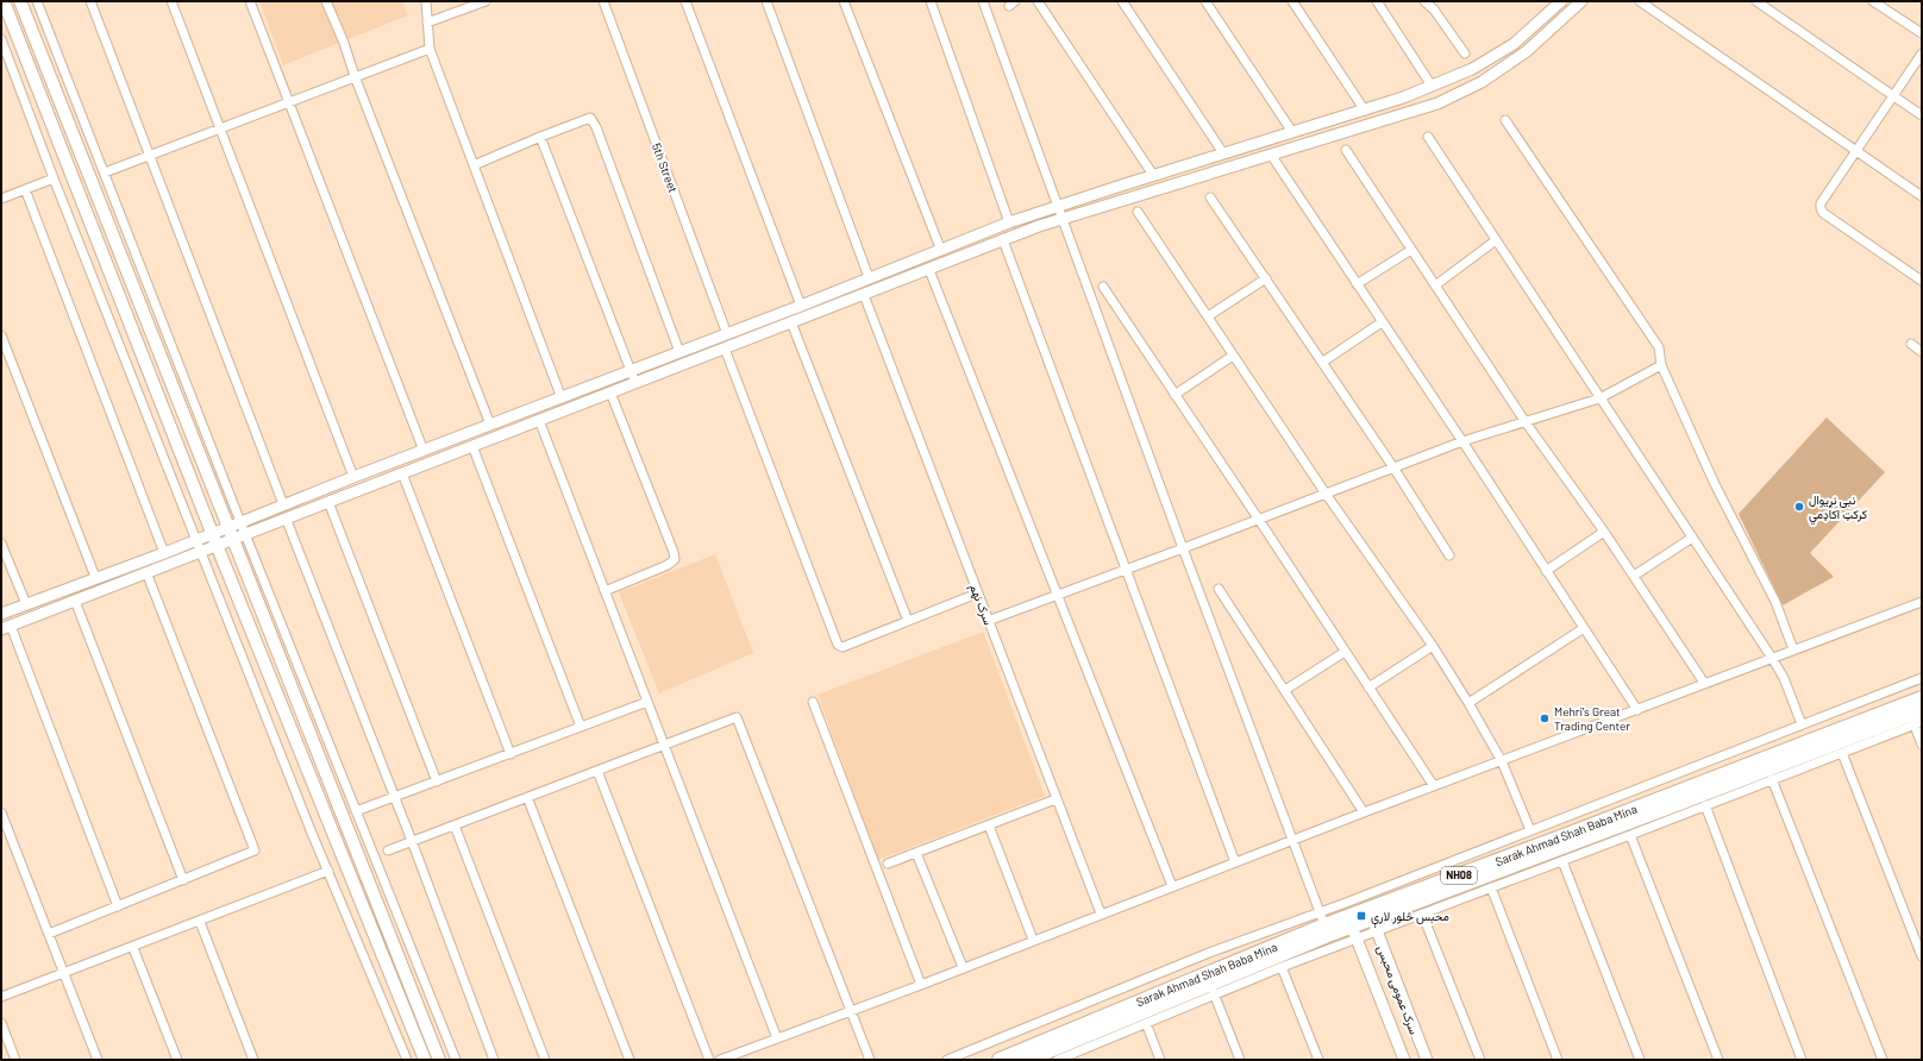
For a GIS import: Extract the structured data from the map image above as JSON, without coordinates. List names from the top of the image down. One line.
{"streets":{"highway":["Sarak Ahmad Shah Baba Mina","NH08"],"street":["5th Street","سرک نهم","سرک عمومی محبس"]},"crossings":[["Sarak Ahmad Shah Baba Mina","NH08"],["NH08","سرک عمومی محبس"]],"places":{"other":["نبی نړیوال کرکټ اکاډمي","Mehri's Great Trading Center"],"transit":["محبس څلور لارې"]}}
